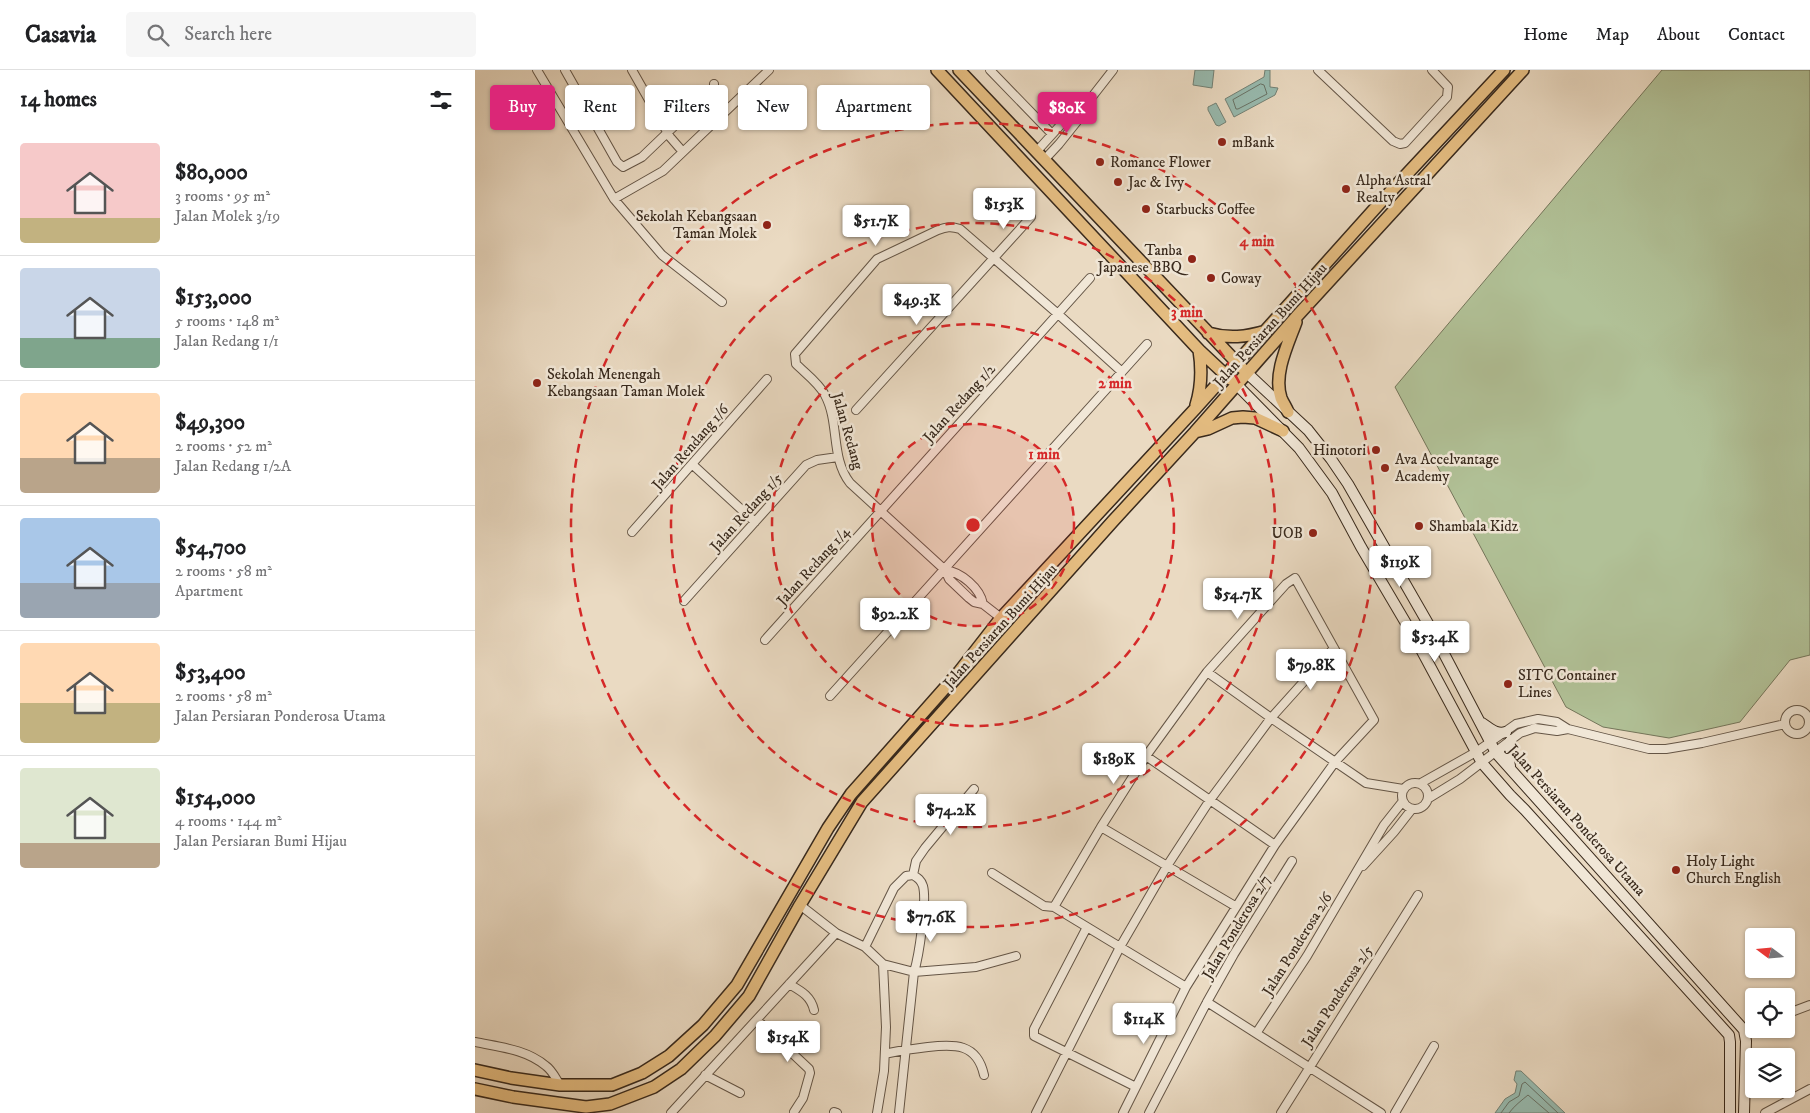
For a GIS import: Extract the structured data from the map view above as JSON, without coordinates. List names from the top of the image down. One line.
{"streets":{"main road":["Jalan Persiaran Bumi Hijau","Jalan Persiaran Ponderosa Utama"],"street":["Jalan Redang 1/2","Jalan Redang","Jalan Rendang 1/6","Jalan Redang 1/5","Jalan Redang 1/4","Jalan Ponderosa 2/7","Jalan Ponderosa 2/6","Jalan Ponderosa 2/5"]},"crossings":[["Jalan Persiaran Bumi Hijau","Jalan Redang"],["Jalan Persiaran Bumi Hijau","Jalan Persiaran Ponderosa Utama"],["Jalan Redang 1/2","Jalan Redang"],["Jalan Redang 1/2","Jalan Redang 1/4"],["Jalan Redang","Jalan Redang 1/5"],["Jalan Redang","Jalan Redang 1/4"]],"places":["mBank","Romance Flower","Jac & Ivy","Alpha Astral Realty","Starbucks Coffee","Sekolah Kebangsaan Taman Molek","Tanba Japanese BBQ","Coway","Sekolah Menengah Kebangsaan Taman Molek","Hinotori","Ava Accelvantage Academy","Shambala Kidz","UOB","SITC Container Lines","Holy Light Church English"],"north":"left","page":{"header":"Casavia","search":"Search here","nav":["Home","Map","About","Contact"],"heading":"14 homes","chip":["Buy","Rent","Filters","New","Apartment"],"price":["$80K","$153K","$51.7K","$49.3K","$119K","$54.7K","$92.2K","$53.4K","$79.8K","$189K","$74.2K","$77.6K","$114K","$154K"],"list":[{"name":"$80,000","note":"3 rooms · 95 m² · Jalan Molek 3/19"},{"name":"$153,000","note":"5 rooms · 148 m² · Jalan Redang 1/1"},{"name":"$49,300","note":"2 rooms · 52 m² · Jalan Redang 1/2A"},{"name":"$54,700","note":"2 rooms · 58 m² · Apartment"},{"name":"$53,400","note":"2 rooms · 58 m² · Jalan Persiaran Ponderosa Utama"},{"name":"$154,000","note":"4 rooms · 144 m² · Jalan Persiaran Bumi Hijau"}]},"rings":["4 min","3 min","2 min","1 min"]}
